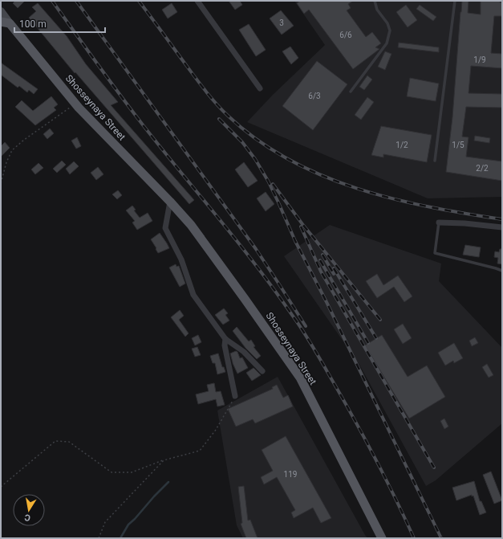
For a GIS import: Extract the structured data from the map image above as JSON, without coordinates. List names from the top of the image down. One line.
{"streets":{"main road":["Shosseynaya Street"]},"house_numbers":["3","6/6","1/9","6/3","1/2","1/5","2/2","119"],"scale_bar":"100 m","north":"bottom"}
